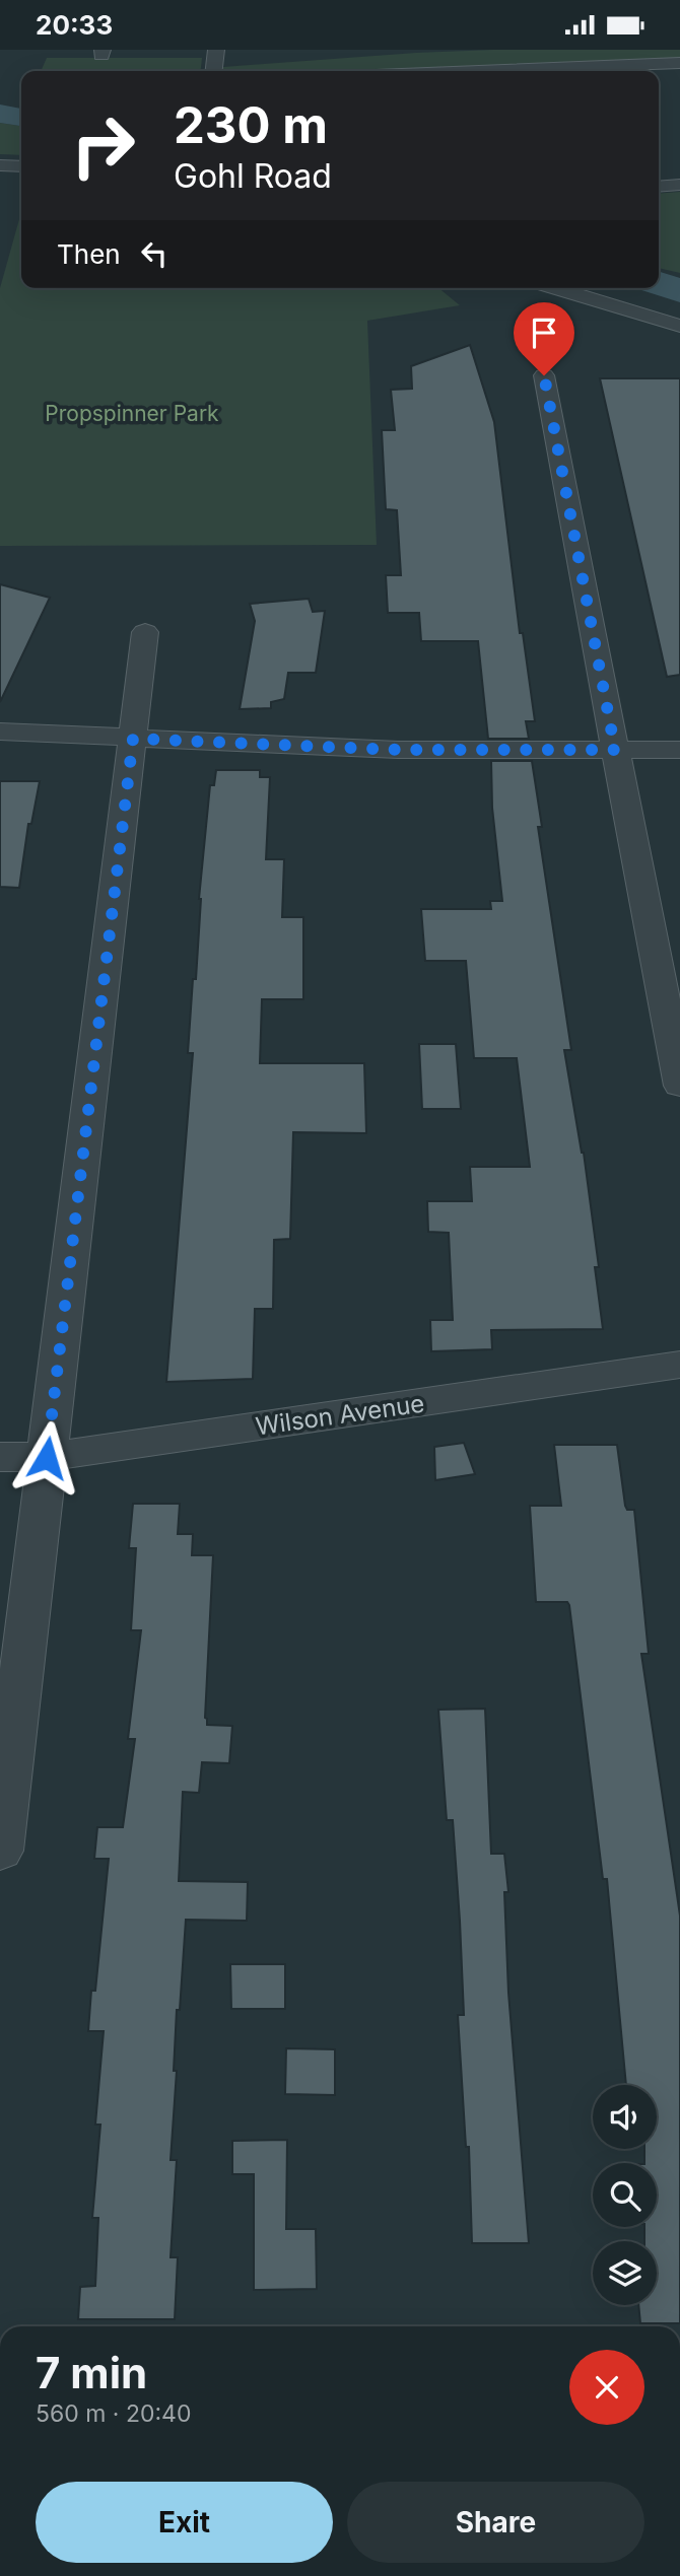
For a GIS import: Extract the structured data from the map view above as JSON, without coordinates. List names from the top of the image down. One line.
{"streets":{"street":["Wilson Avenue"]},"parks":["Propspinner Park"],"page":{"status":"20:33","turn":["230 m","Gohl Road"],"then":"Then","heading":["7 min","560 m · 20:40"],"buttons":["Exit","Share"]}}
